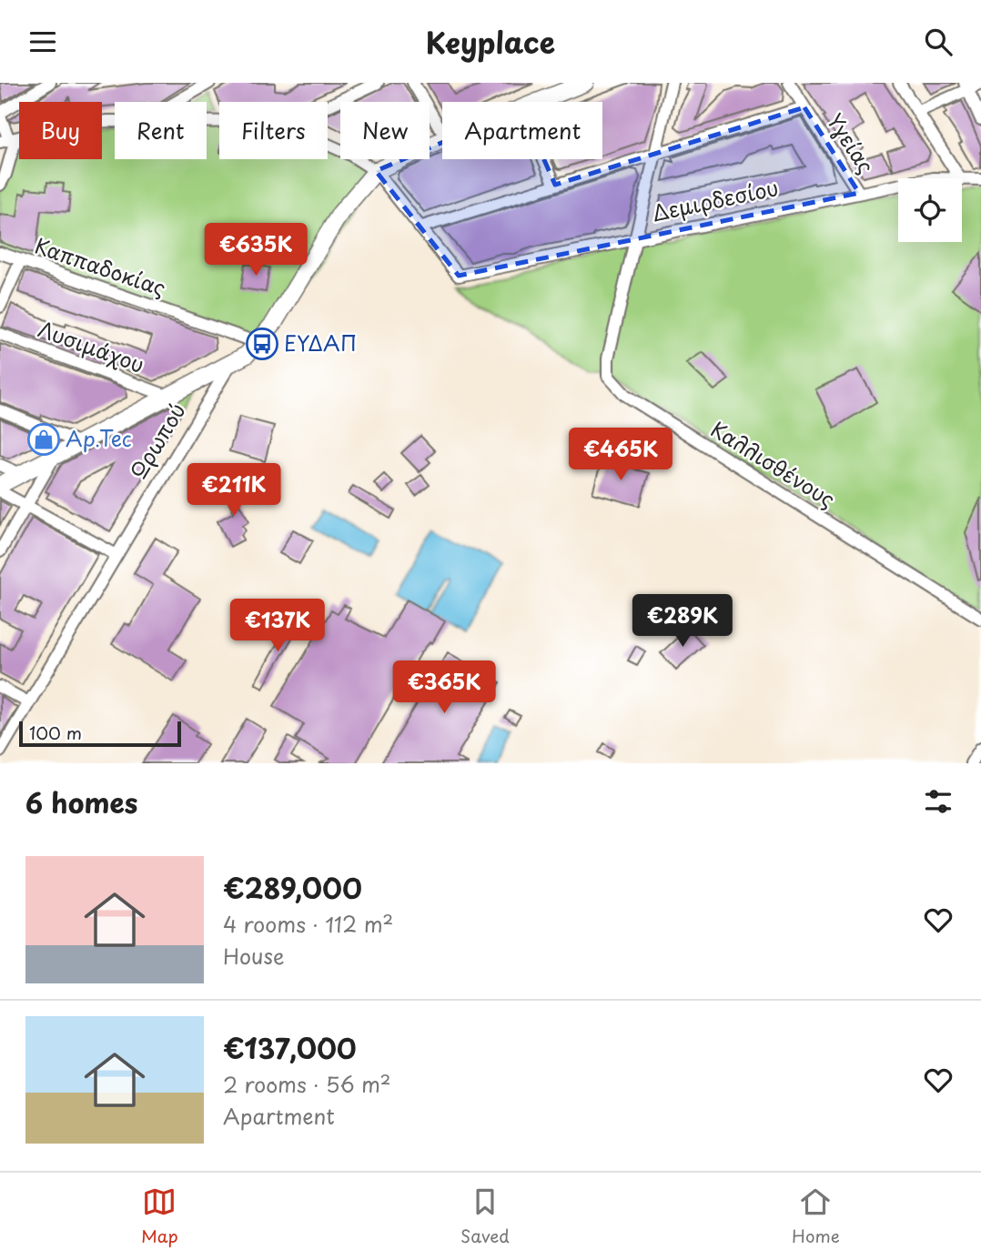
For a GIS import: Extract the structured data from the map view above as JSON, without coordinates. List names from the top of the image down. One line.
{"streets":{"street":["Υγείας","Δεμιρδεσίου","Καππαδοκίας","Λυσιμάχου","Ωρωπού","Καλλισθένους"]},"crossings":[["Υγείας","Δεμιρδεσίου"],["Δεμιρδεσίου","Καλλισθένους"],["Καππαδοκίας","Ωρωπού"]],"places":{"bus stop":["ΕΥΔΑΠ"],"shop":["Ap.Tec"]},"scale_bar":"100 m","page":{"header":"Keyplace","chip":["Buy","Rent","Filters","New","Apartment"],"price":["€635K","€465K","€211K","€289K","€137K","€365K"],"scale":"100 m","heading":"6 homes","list":[{"name":"€289,000","note":"4 rooms · 112 m² · House"},{"name":"€137,000","note":"2 rooms · 56 m² · Apartment"}],"tabs":["Map","Saved","Home"]}}
